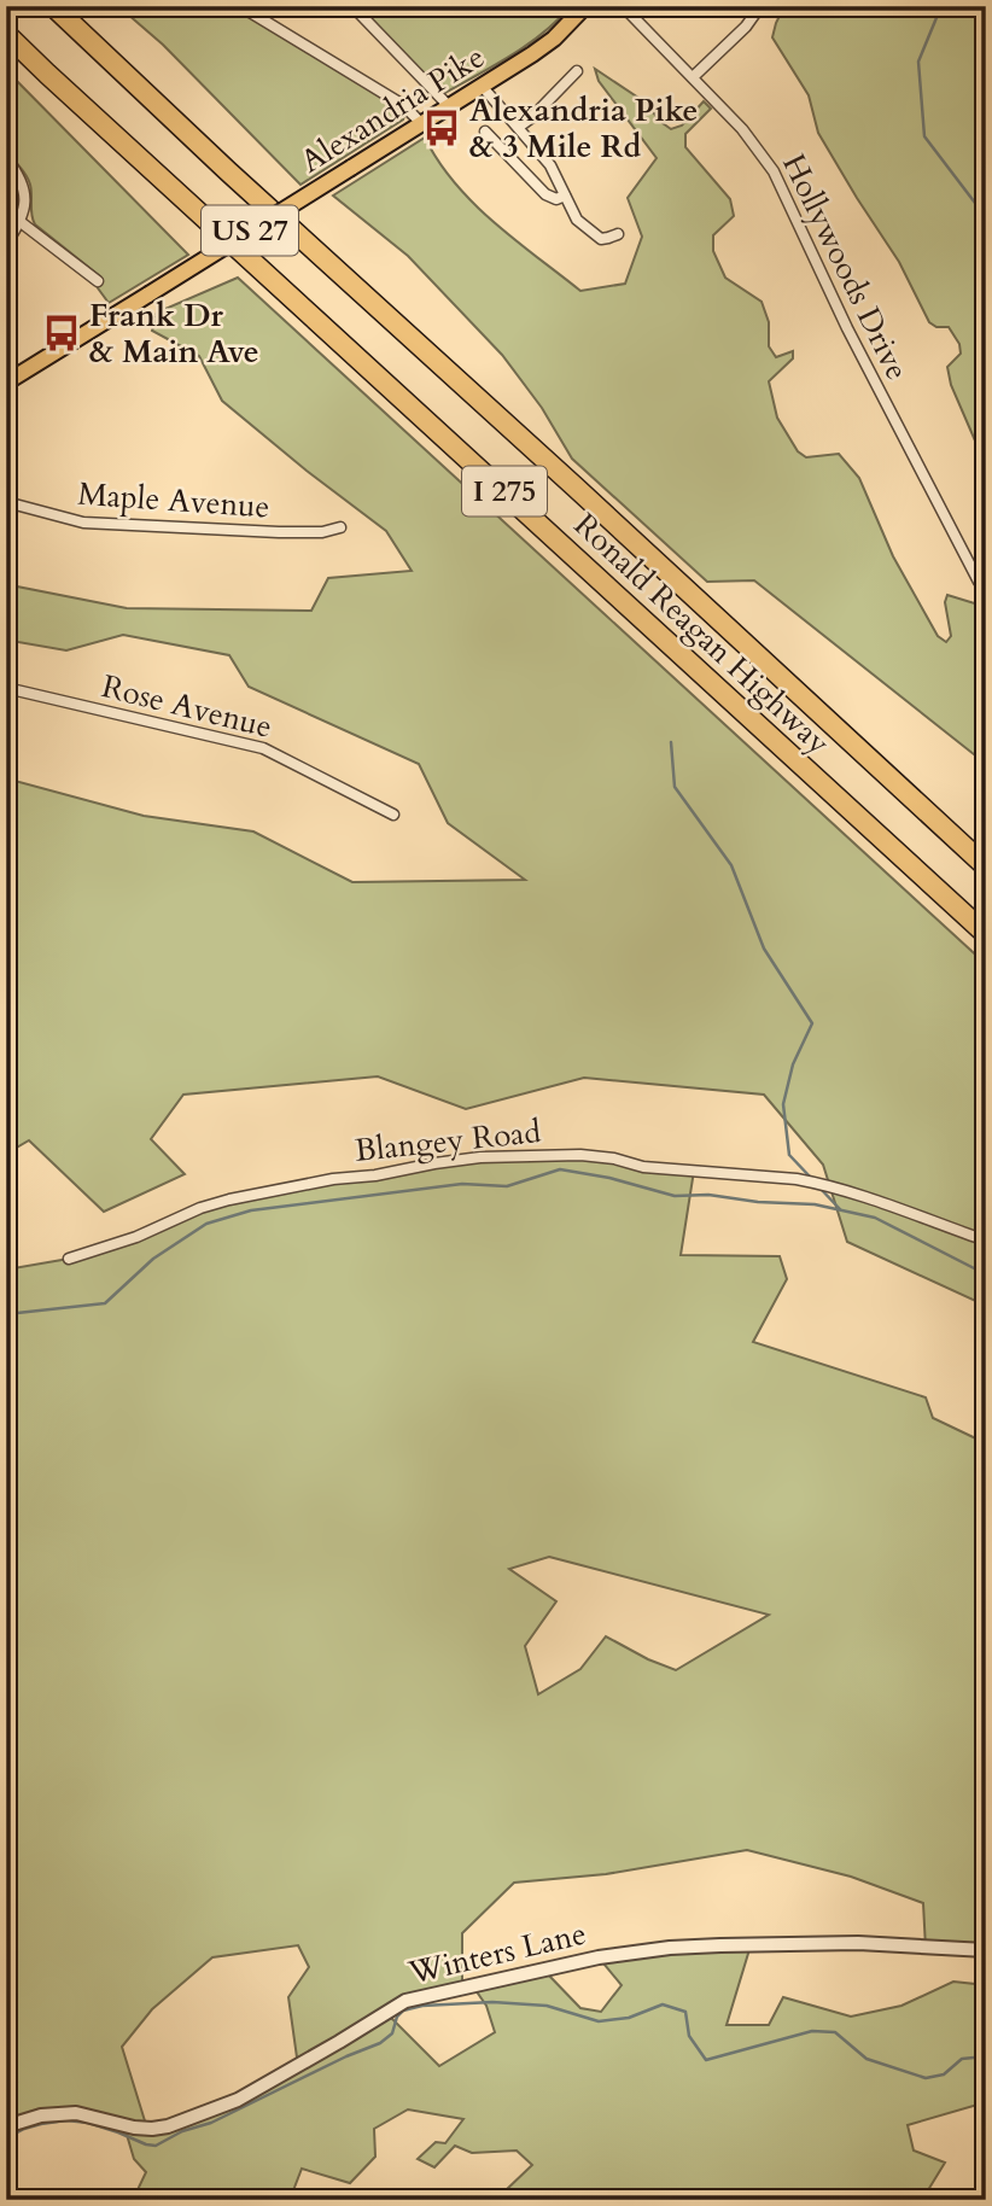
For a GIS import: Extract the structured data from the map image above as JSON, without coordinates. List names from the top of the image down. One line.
{"streets":{"highway":["I 275","Ronald Reagan Highway"],"main road":["Alexandria Pike","US 27"],"street":["Hollywoods Drive","Maple Avenue","Rose Avenue","Blangey Road","Winters Lane"]},"places":{"bus stop":["Alexandria Pike & 3 Mile Rd","Frank Dr & Main Ave"]}}
